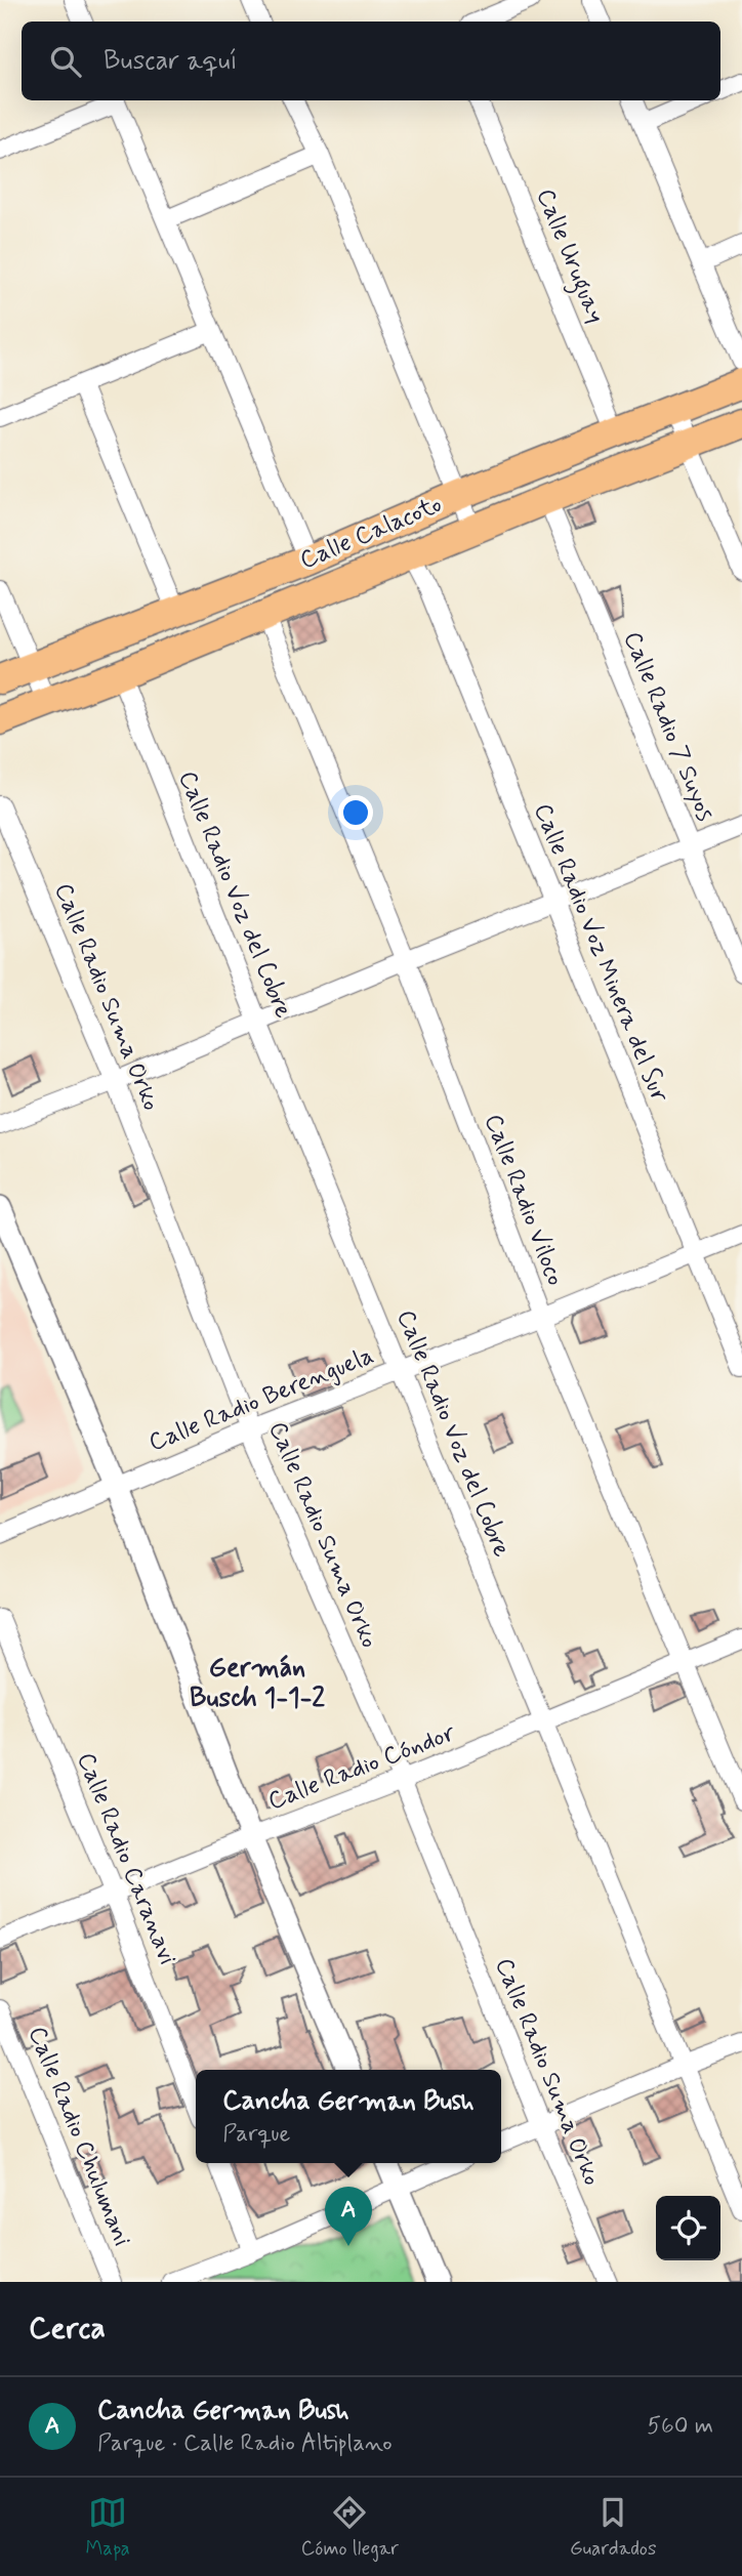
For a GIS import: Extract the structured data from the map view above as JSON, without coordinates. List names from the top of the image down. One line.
{"streets":{"main road":["Calle Calacoto"],"street":["Calle Uruguay","Calle Radio 7 Suyos","Calle Radio Voz del Cobre","Calle Radio Voz Minera del Sur","Calle Radio Suma Orko","Calle Radio Viloco","Calle Radio Berenguela","Calle Radio Cóndor","Calle Radio Caranavi","Calle Radio Chulumani"]},"crossings":[["Calle Uruguay","Calle Calacoto"],["Calle Calacoto","Calle Radio 7 Suyos"],["Calle Calacoto","Calle Radio Voz del Cobre"],["Calle Calacoto","Calle Radio Voz Minera del Sur"],["Calle Calacoto","Calle Radio Viloco"],["Calle Radio Voz del Cobre","Calle Radio Berenguela"],["Calle Radio Voz del Cobre","Calle Radio Cóndor"],["Calle Radio Voz Minera del Sur","Calle Radio Berenguela"],["Calle Radio Suma Orko","Calle Radio Berenguela"],["Calle Radio Suma Orko","Calle Radio Cóndor"],["Calle Radio Viloco","Calle Radio Berenguela"],["Calle Radio Viloco","Calle Radio Cóndor"],["Calle Radio Cóndor","Calle Radio Caranavi"]],"districts":["Germán Busch 1-1-2"],"page":{"search":"Buscar aquí","popup":["Cancha German Bush","Parque"],"pins":"A","heading":"Cerca","list":[{"mark":"A","name":"Cancha German Bush","note":"Parque · Calle Radio Altiplano","value":"560 m"}],"nav":["Mapa","Cómo llegar","Guardados"]}}
